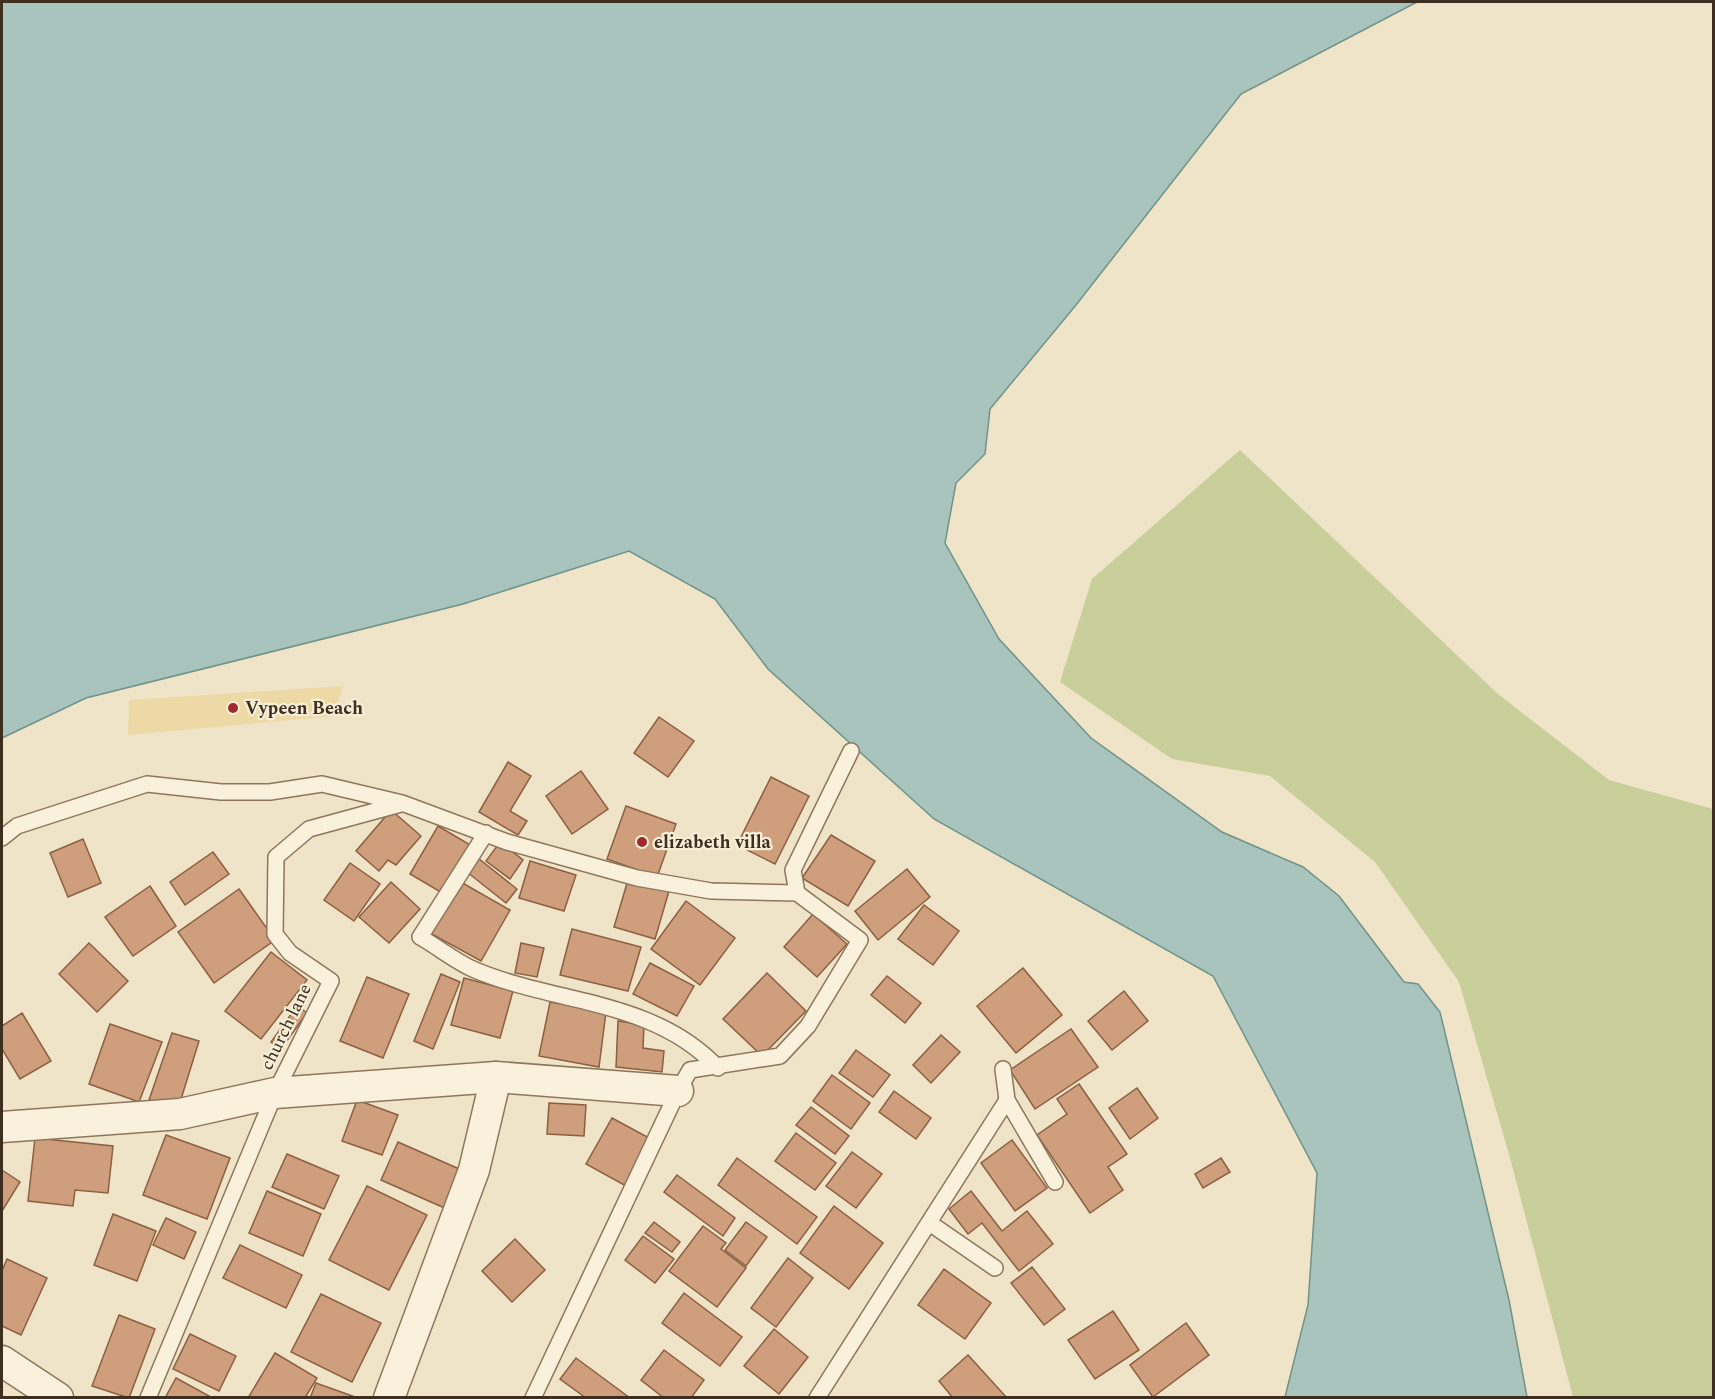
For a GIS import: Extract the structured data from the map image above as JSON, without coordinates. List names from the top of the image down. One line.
{"streets":{"lane":["church lane"]},"places":["Vypeen Beach","elizabeth villa"]}
